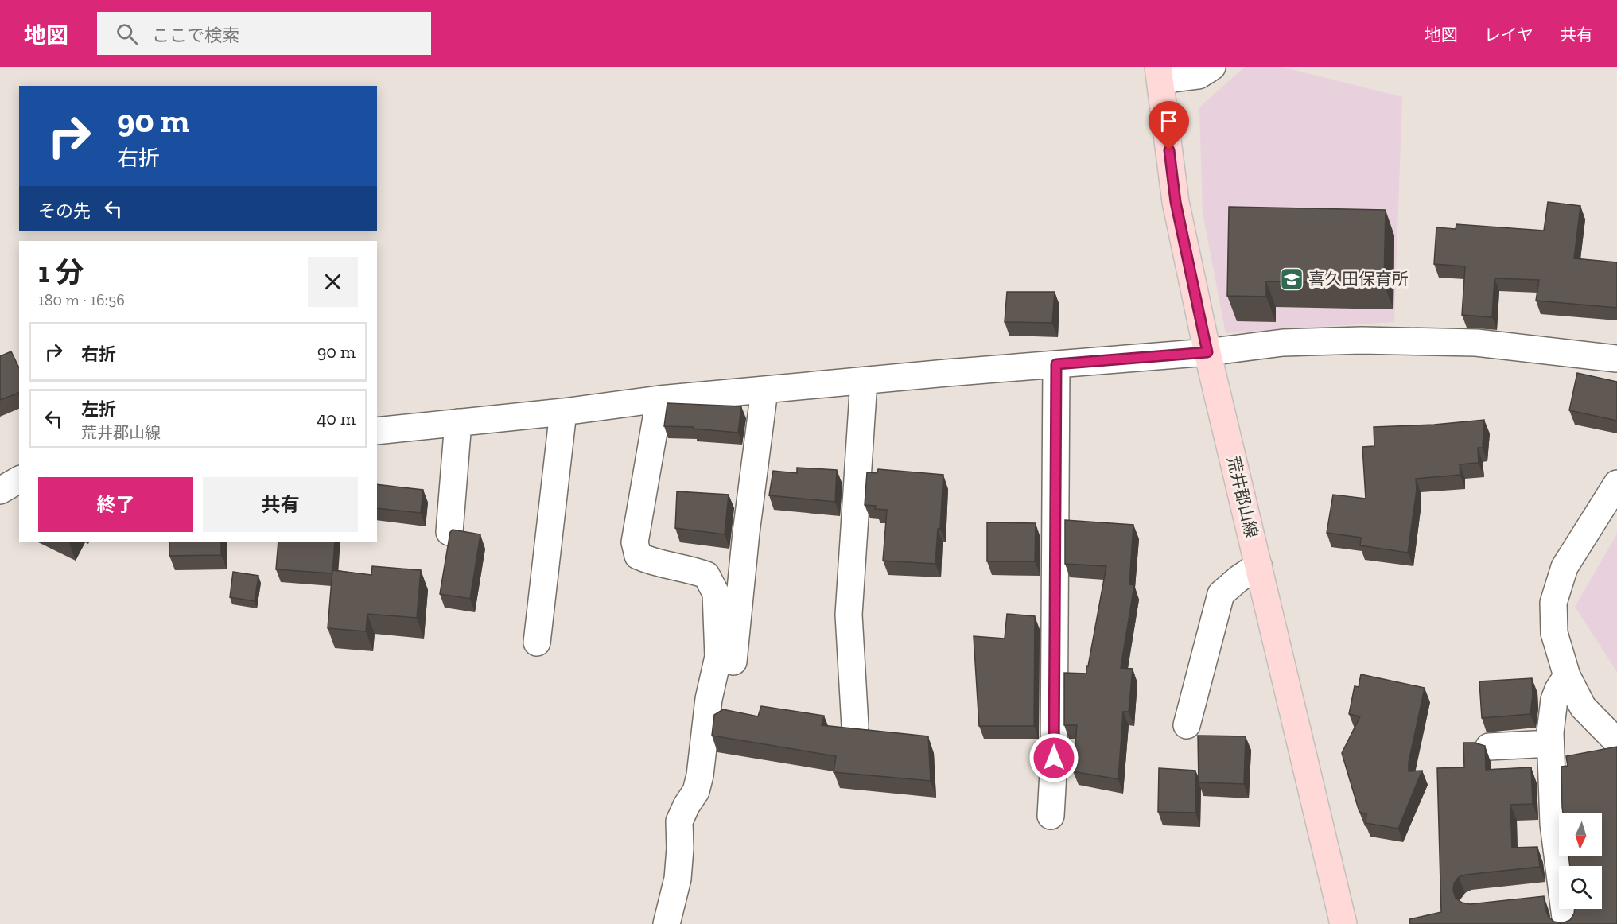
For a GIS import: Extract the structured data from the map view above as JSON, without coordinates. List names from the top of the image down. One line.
{"streets":{"main road":["荒井郡山線"]},"places":{"school or university":["喜久田保育所"]},"north":"bottom","page":{"header":"地図","search":"ここで検索","nav":["地図","レイヤ","共有"],"turn":["90 m","右折"],"then":"その先","heading":["1 分","180 m · 16:56"],"list":[{"name":"右折","value":"90 m"},{"name":"左折","note":"荒井郡山線","value":"40 m"}],"buttons":["終了","共有"]}}
